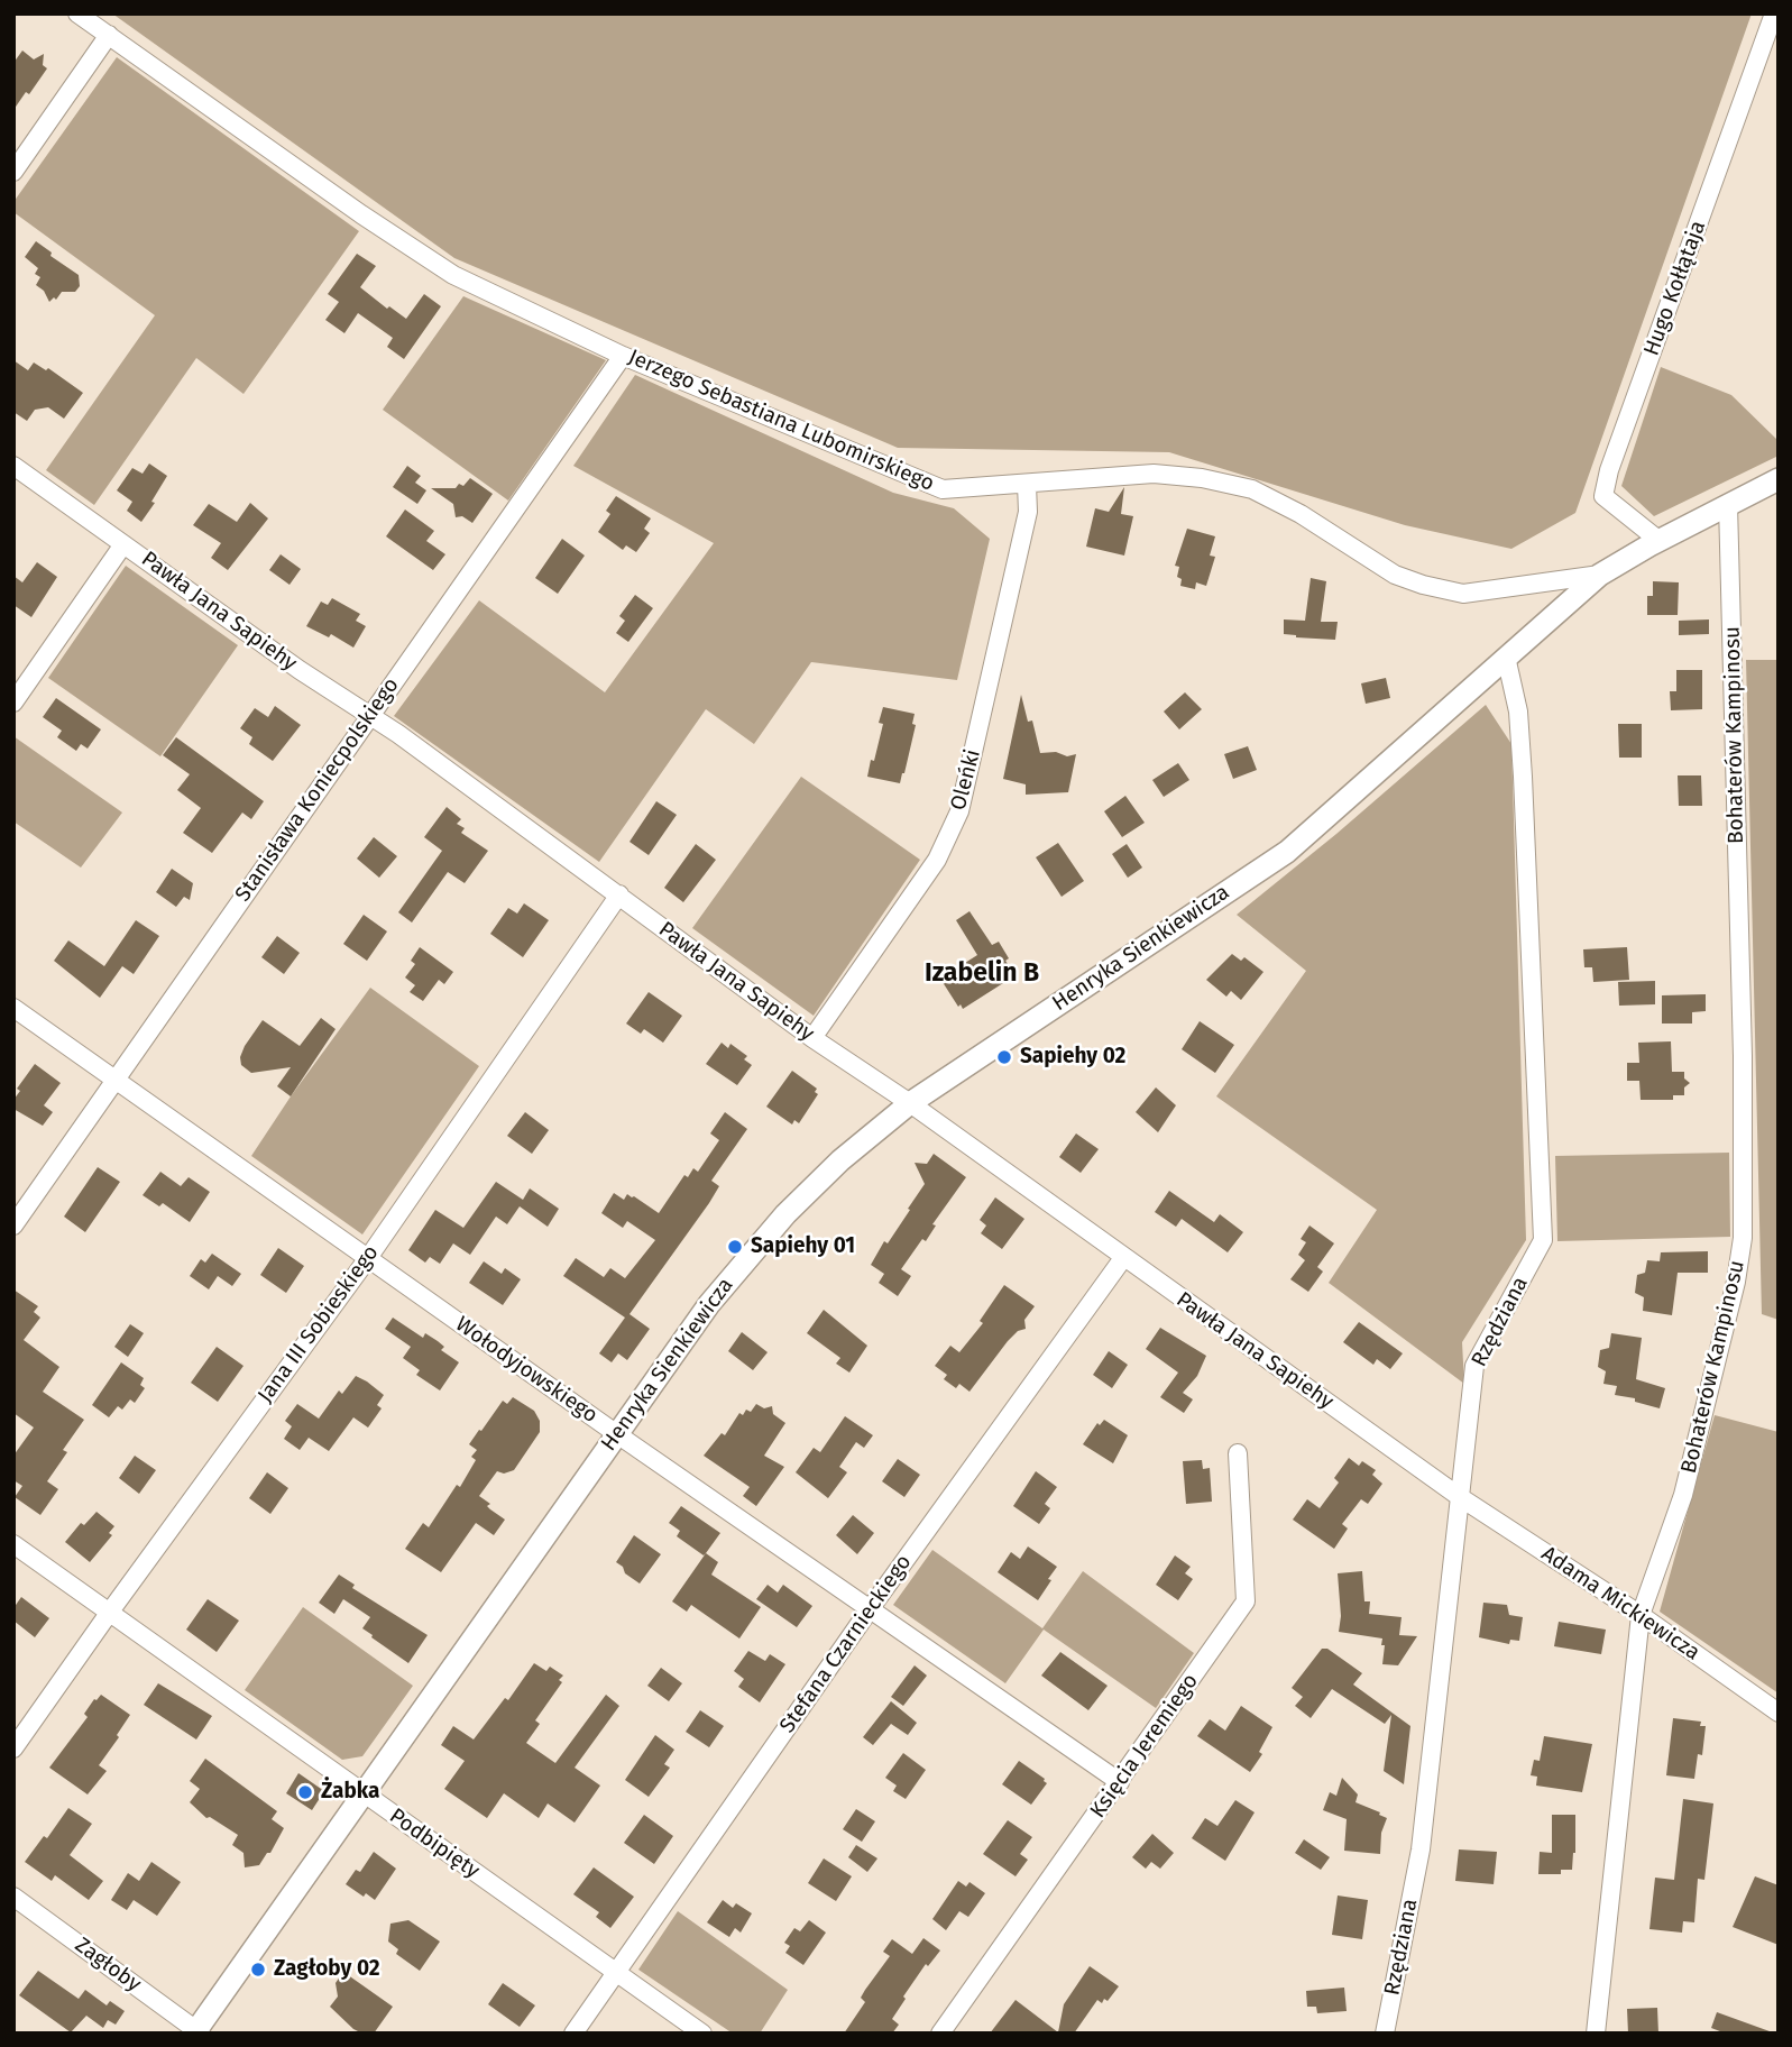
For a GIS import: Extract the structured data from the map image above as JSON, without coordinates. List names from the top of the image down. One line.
{"streets":{"street":["Hugo Kołłątaja","Jerzego Sebastiana Lubomirskiego","Pawła Jana Sapiehy","Bohaterów Kampinosu","Oleńki","Stanisława Koniecpolskiego","Henryka Sienkiewicza","Rzędziana","Jana III Sobieskiego","Wołodyjowskiego","Adama Mickiewicza","Stefana Czarnieckiego","Księcia Jeremiego","Podbipięty","Zagłoby"]},"crossings":[["Hugo Kołłątaja","Henryka Sienkiewicza"],["Jerzego Sebastiana Lubomirskiego","Oleńki"],["Jerzego Sebastiana Lubomirskiego","Stanisława Koniecpolskiego"],["Jerzego Sebastiana Lubomirskiego","Henryka Sienkiewicza"],["Pawła Jana Sapiehy","Oleńki"],["Pawła Jana Sapiehy","Stanisława Koniecpolskiego"],["Pawła Jana Sapiehy","Henryka Sienkiewicza"],["Pawła Jana Sapiehy","Rzędziana"],["Pawła Jana Sapiehy","Jana III Sobieskiego"],["Pawła Jana Sapiehy","Adama Mickiewicza"],["Pawła Jana Sapiehy","Stefana Czarnieckiego"],["Bohaterów Kampinosu","Henryka Sienkiewicza"],["Bohaterów Kampinosu","Adama Mickiewicza"],["Stanisława Koniecpolskiego","Wołodyjowskiego"],["Henryka Sienkiewicza","Rzędziana"],["Henryka Sienkiewicza","Wołodyjowskiego"],["Henryka Sienkiewicza","Podbipięty"],["Henryka Sienkiewicza","Zagłoby"],["Rzędziana","Adama Mickiewicza"],["Jana III Sobieskiego","Wołodyjowskiego"],["Jana III Sobieskiego","Podbipięty"],["Wołodyjowskiego","Stefana Czarnieckiego"],["Wołodyjowskiego","Księcia Jeremiego"],["Stefana Czarnieckiego","Podbipięty"]],"districts":["Izabelin B"],"places":["Sapiehy 02","Sapiehy 01","Żabka","Zagłoby 02"]}
